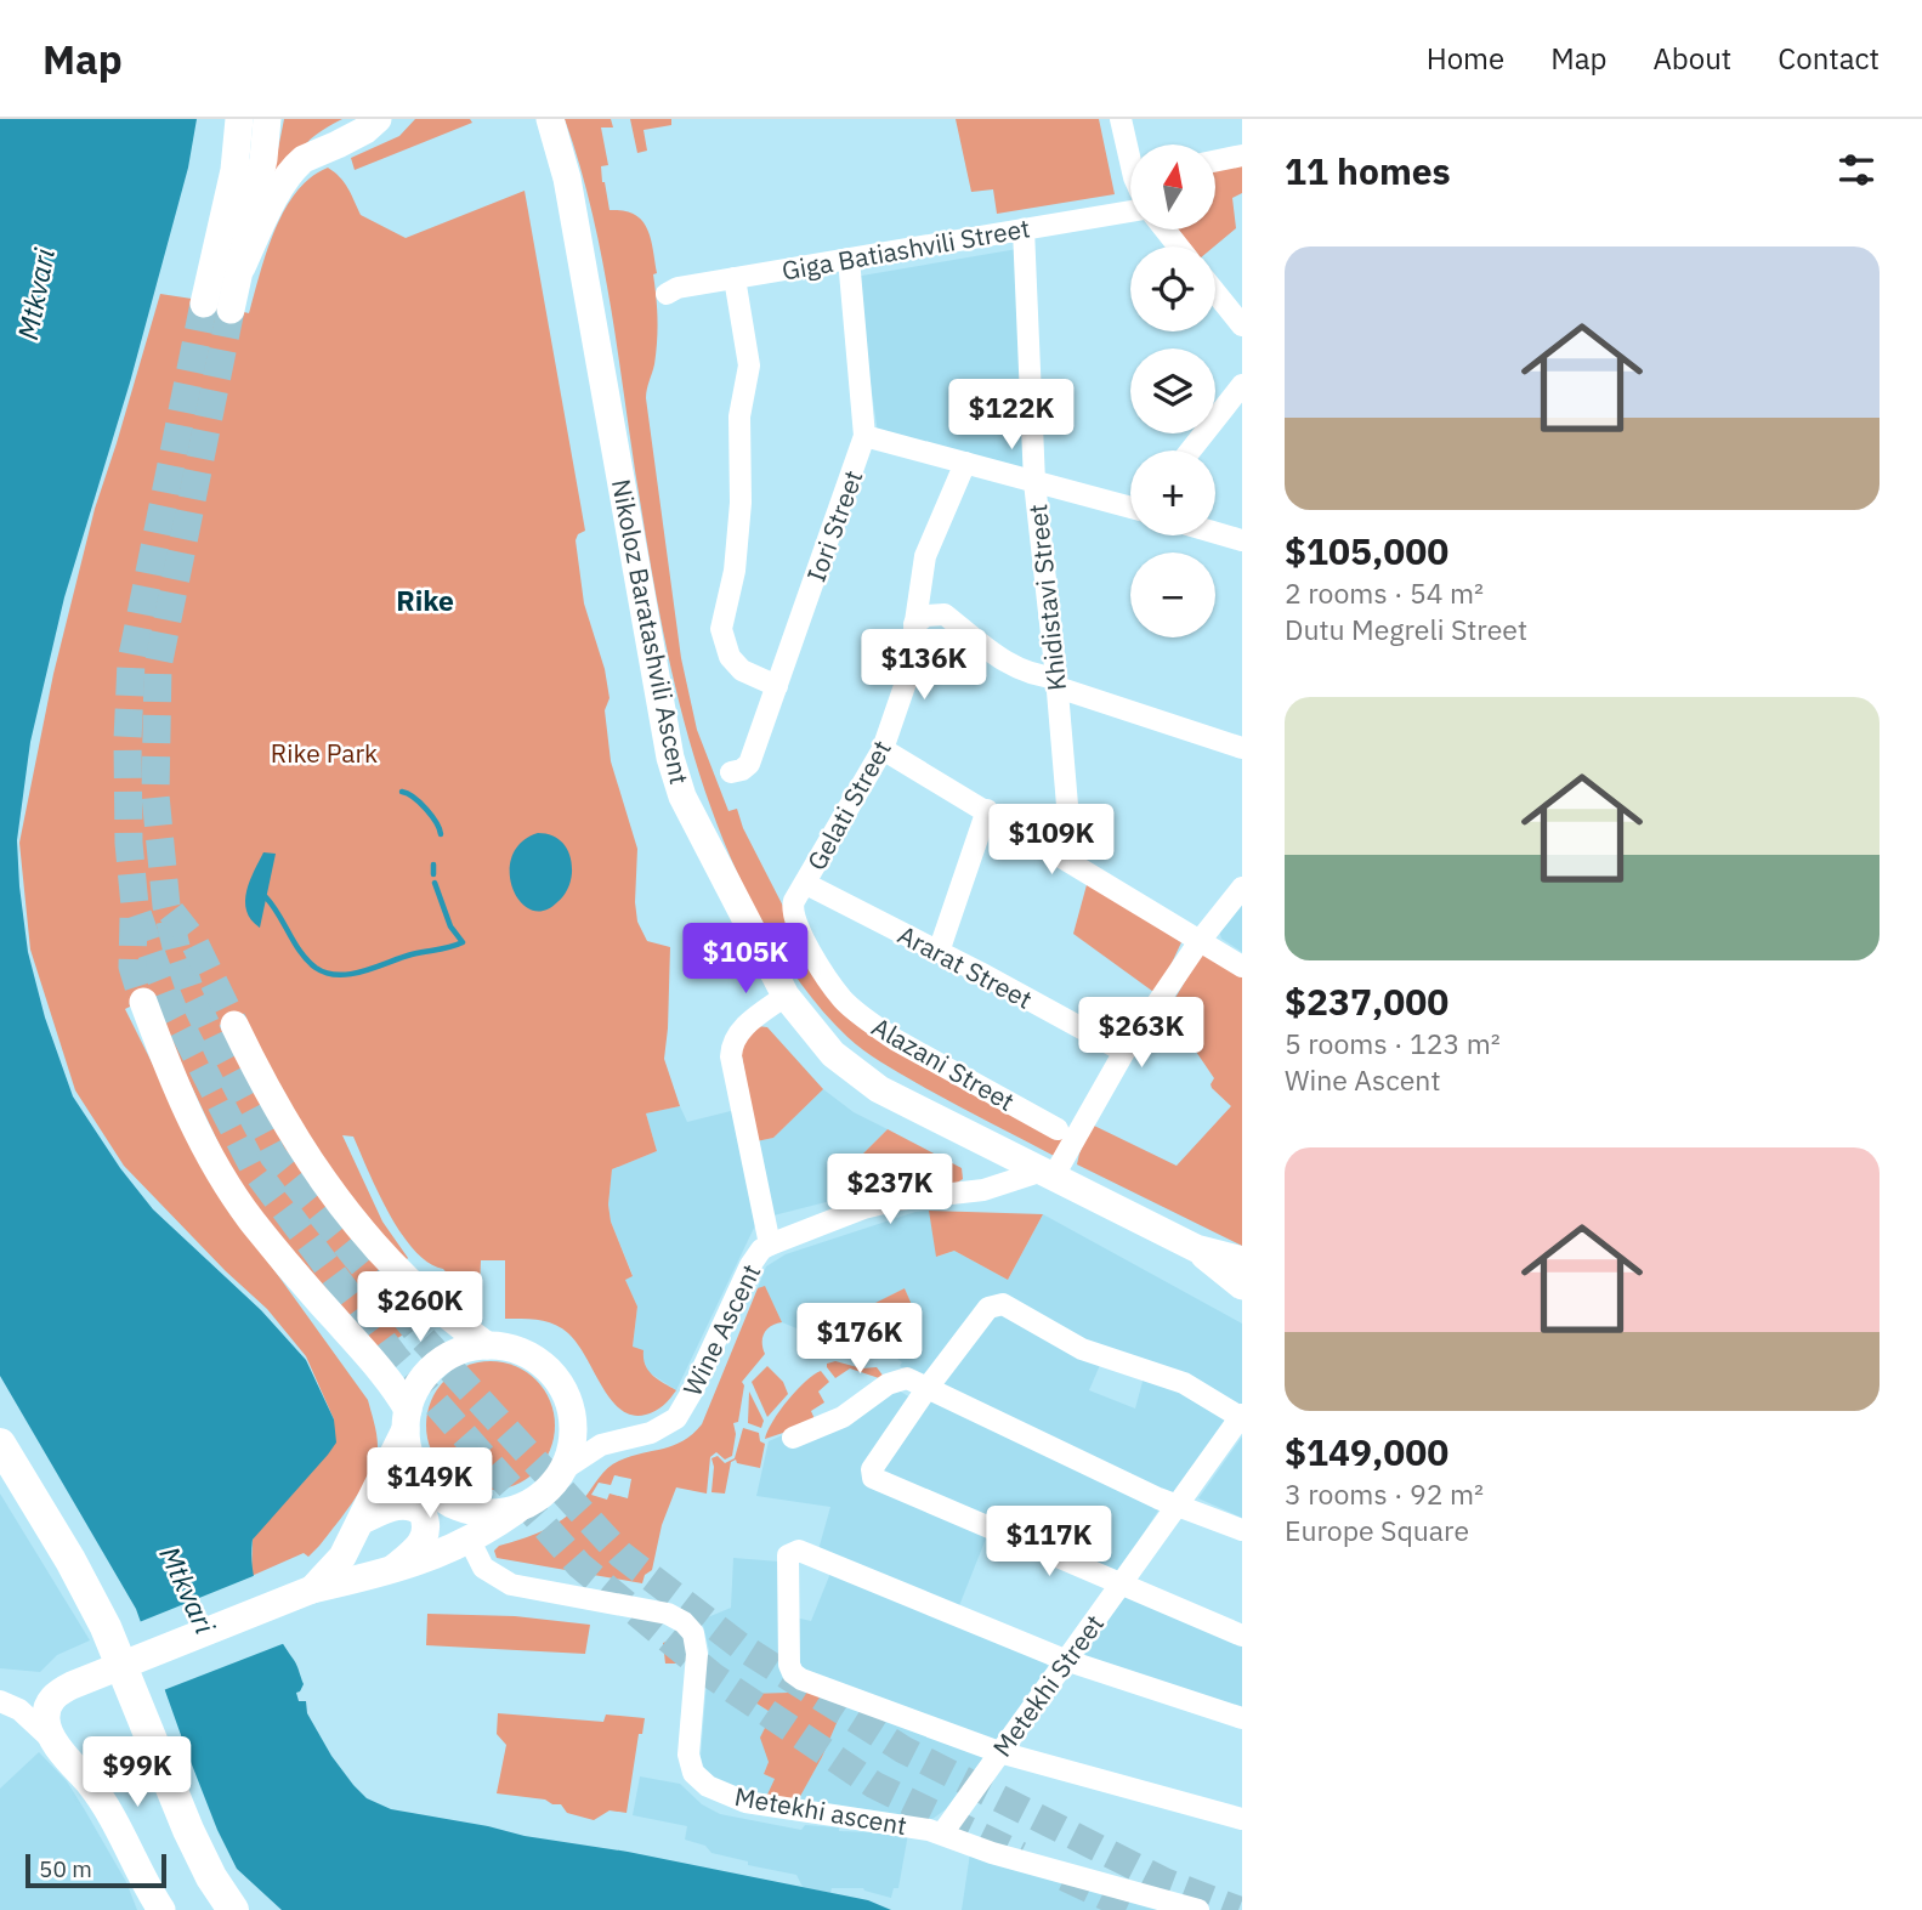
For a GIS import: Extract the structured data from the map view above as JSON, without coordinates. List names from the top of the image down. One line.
{"streets":{"main road":["Nikoloz Baratashvili Ascent"],"street":["Giga Batiashvili Street","Iori Street","Khidistavi Street","Gelati Street","Ararat Street","Alazani Street","Wine Ascent","Metekhi Street","Metekhi ascent"]},"crossings":[["Giga Batiashvili Street","Iori Street"],["Giga Batiashvili Street","Khidistavi Street"],["Nikoloz Baratashvili Ascent","Wine Ascent"],["Gelati Street","Ararat Street"],["Gelati Street","Alazani Street"],["Ararat Street","Alazani Street"],["Metekhi Street","Metekhi ascent"]],"districts":["Rike"],"water":["Mtkvari"],"parks":["Rike Park"],"scale_bar":"50 m","north":"top","page":{"header":"Map","nav":["Home","Map","About","Contact"],"heading":"11 homes","map_buttons":["+","−"],"list":[{"name":"$105,000","note":"2 rooms · 54 m² · Dutu Megreli Street"},{"name":"$237,000","note":"5 rooms · 123 m² · Wine Ascent"},{"name":"$149,000","note":"3 rooms · 92 m² · Europe Square"}],"price":["$122K","$136K","$109K","$105K","$263K","$237K","$260K","$176K","$149K","$117K","$99K"],"scale":"50 m"}}
